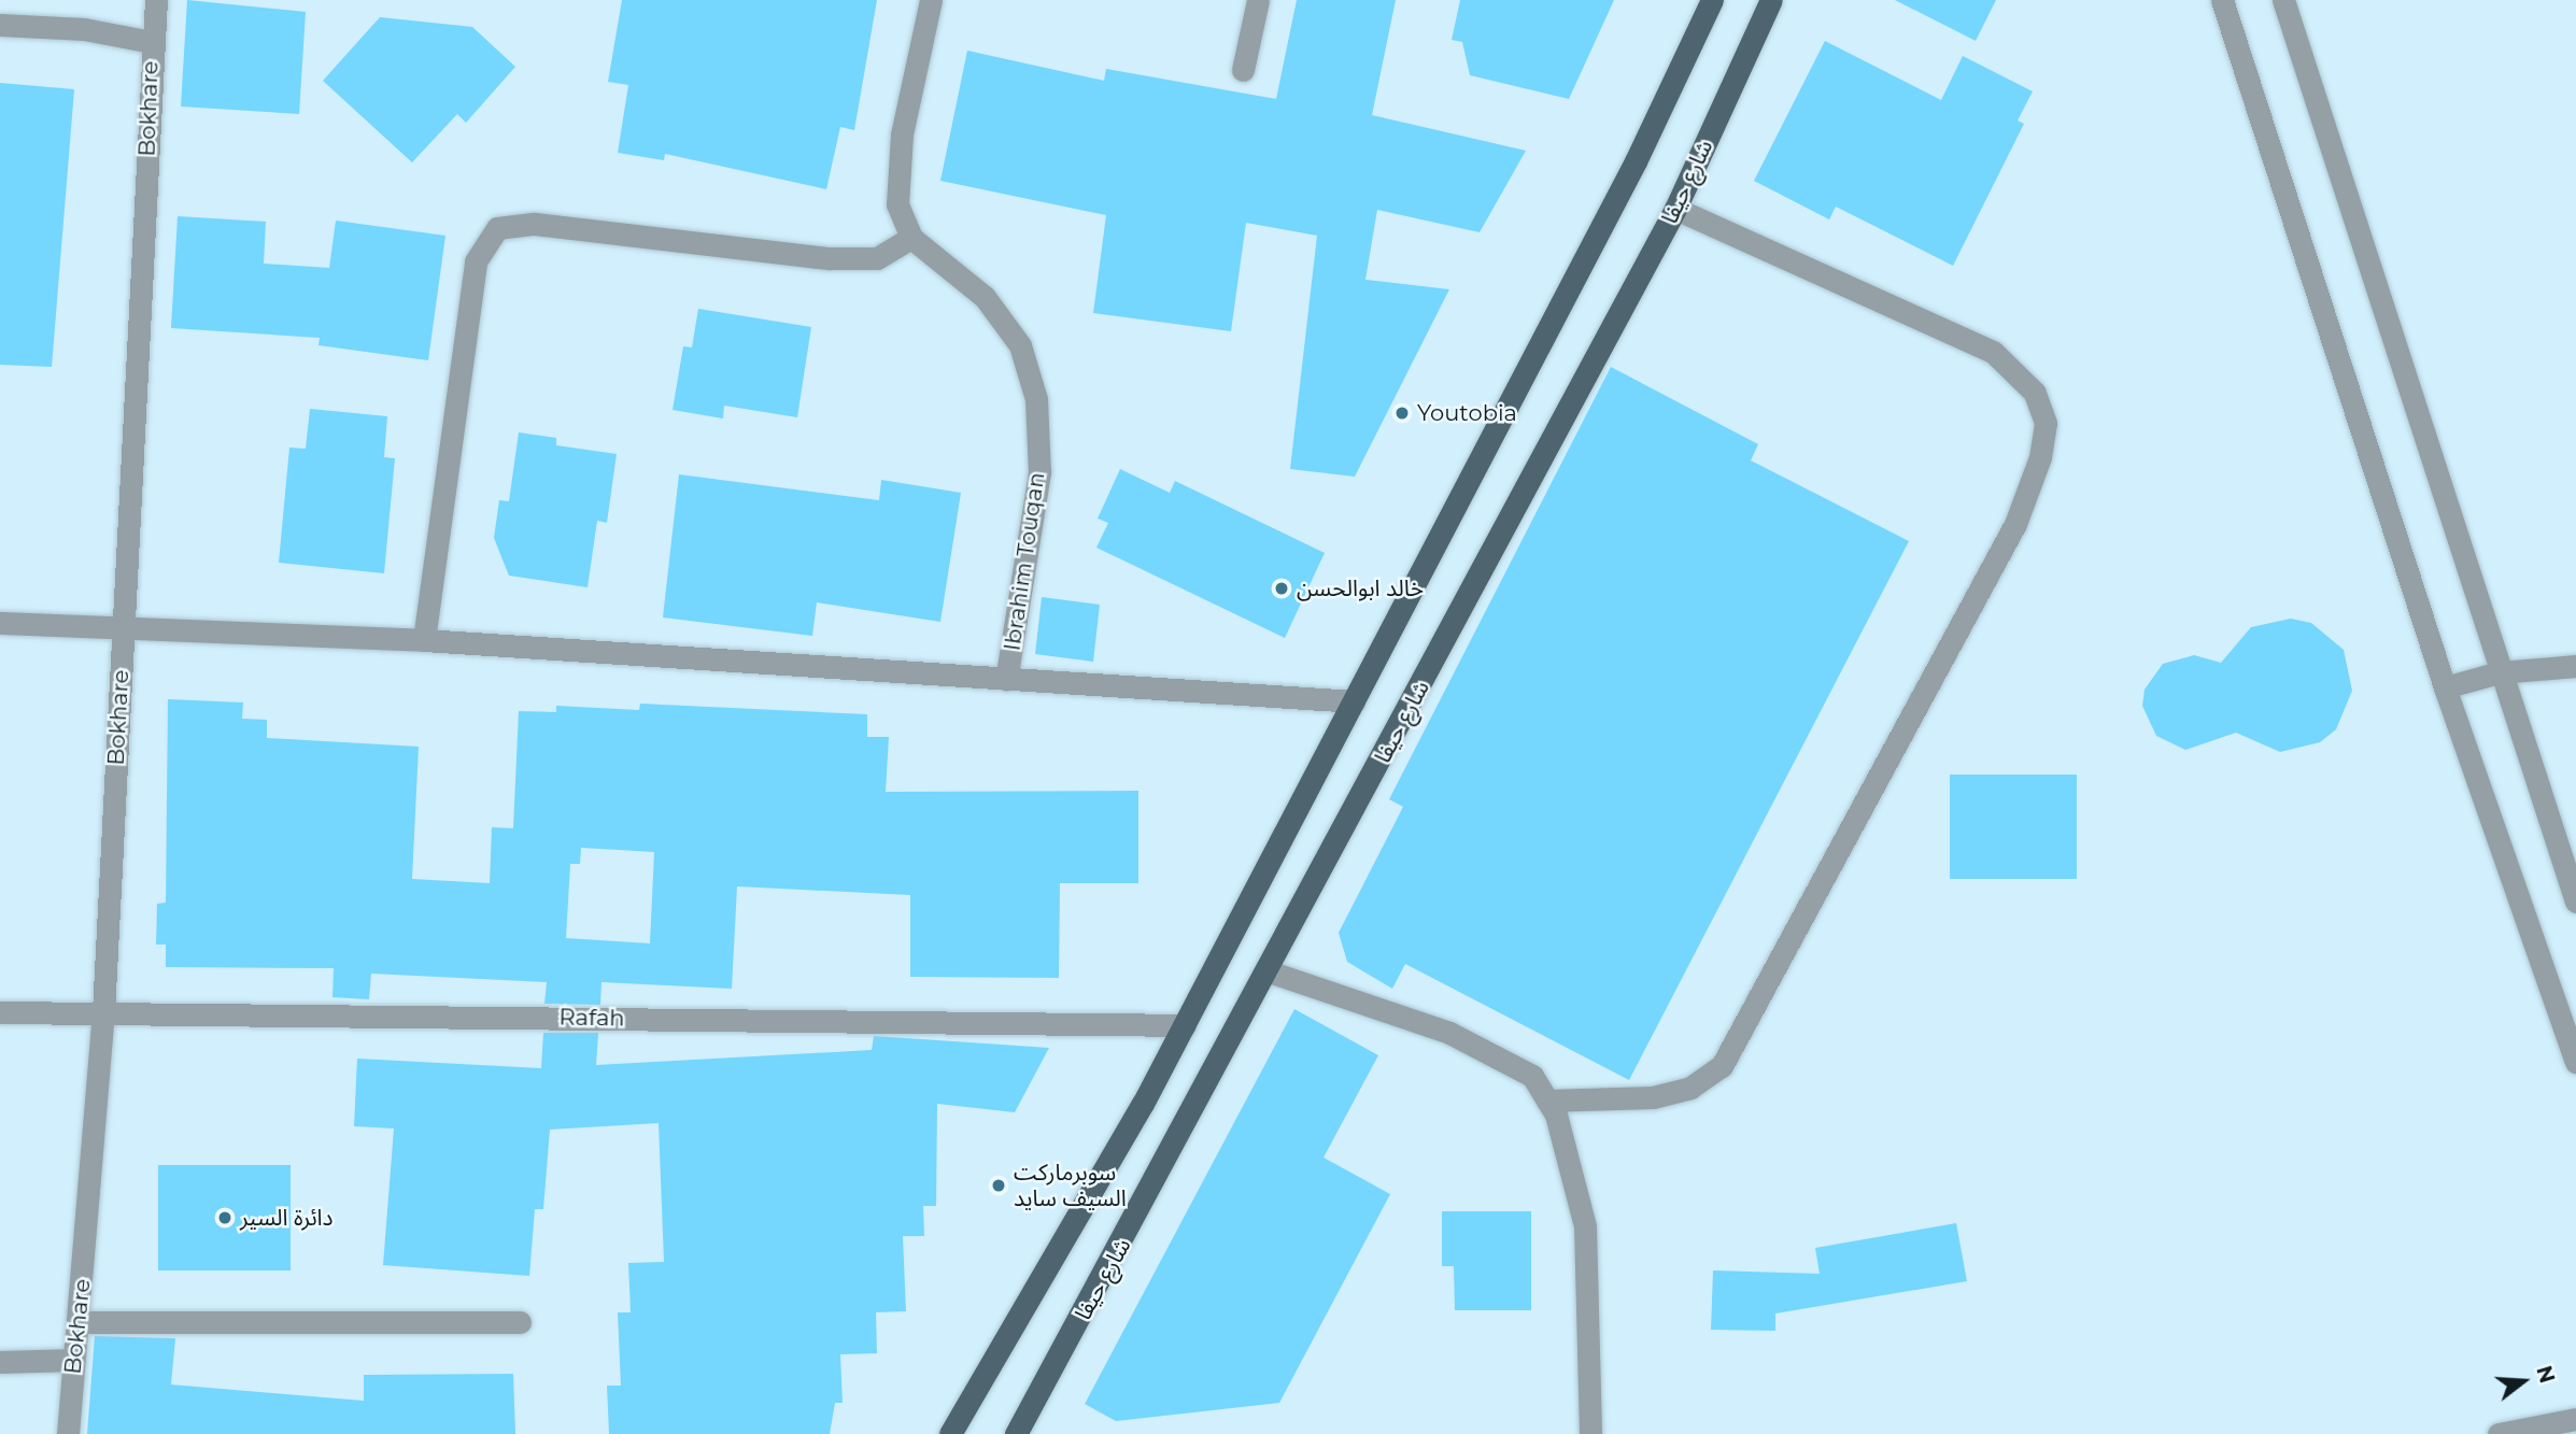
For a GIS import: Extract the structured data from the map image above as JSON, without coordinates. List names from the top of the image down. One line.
{"streets":{"main road":["شارع حيفا"],"street":["Bokhare","Ibrahim Touqan","Rafah"]},"crossings":[["Bokhare","Rafah"]],"places":["Youtobia","خالد ابوالحسن","سوبرماركت السيف سايد","دائرة السير"],"north":"right"}
